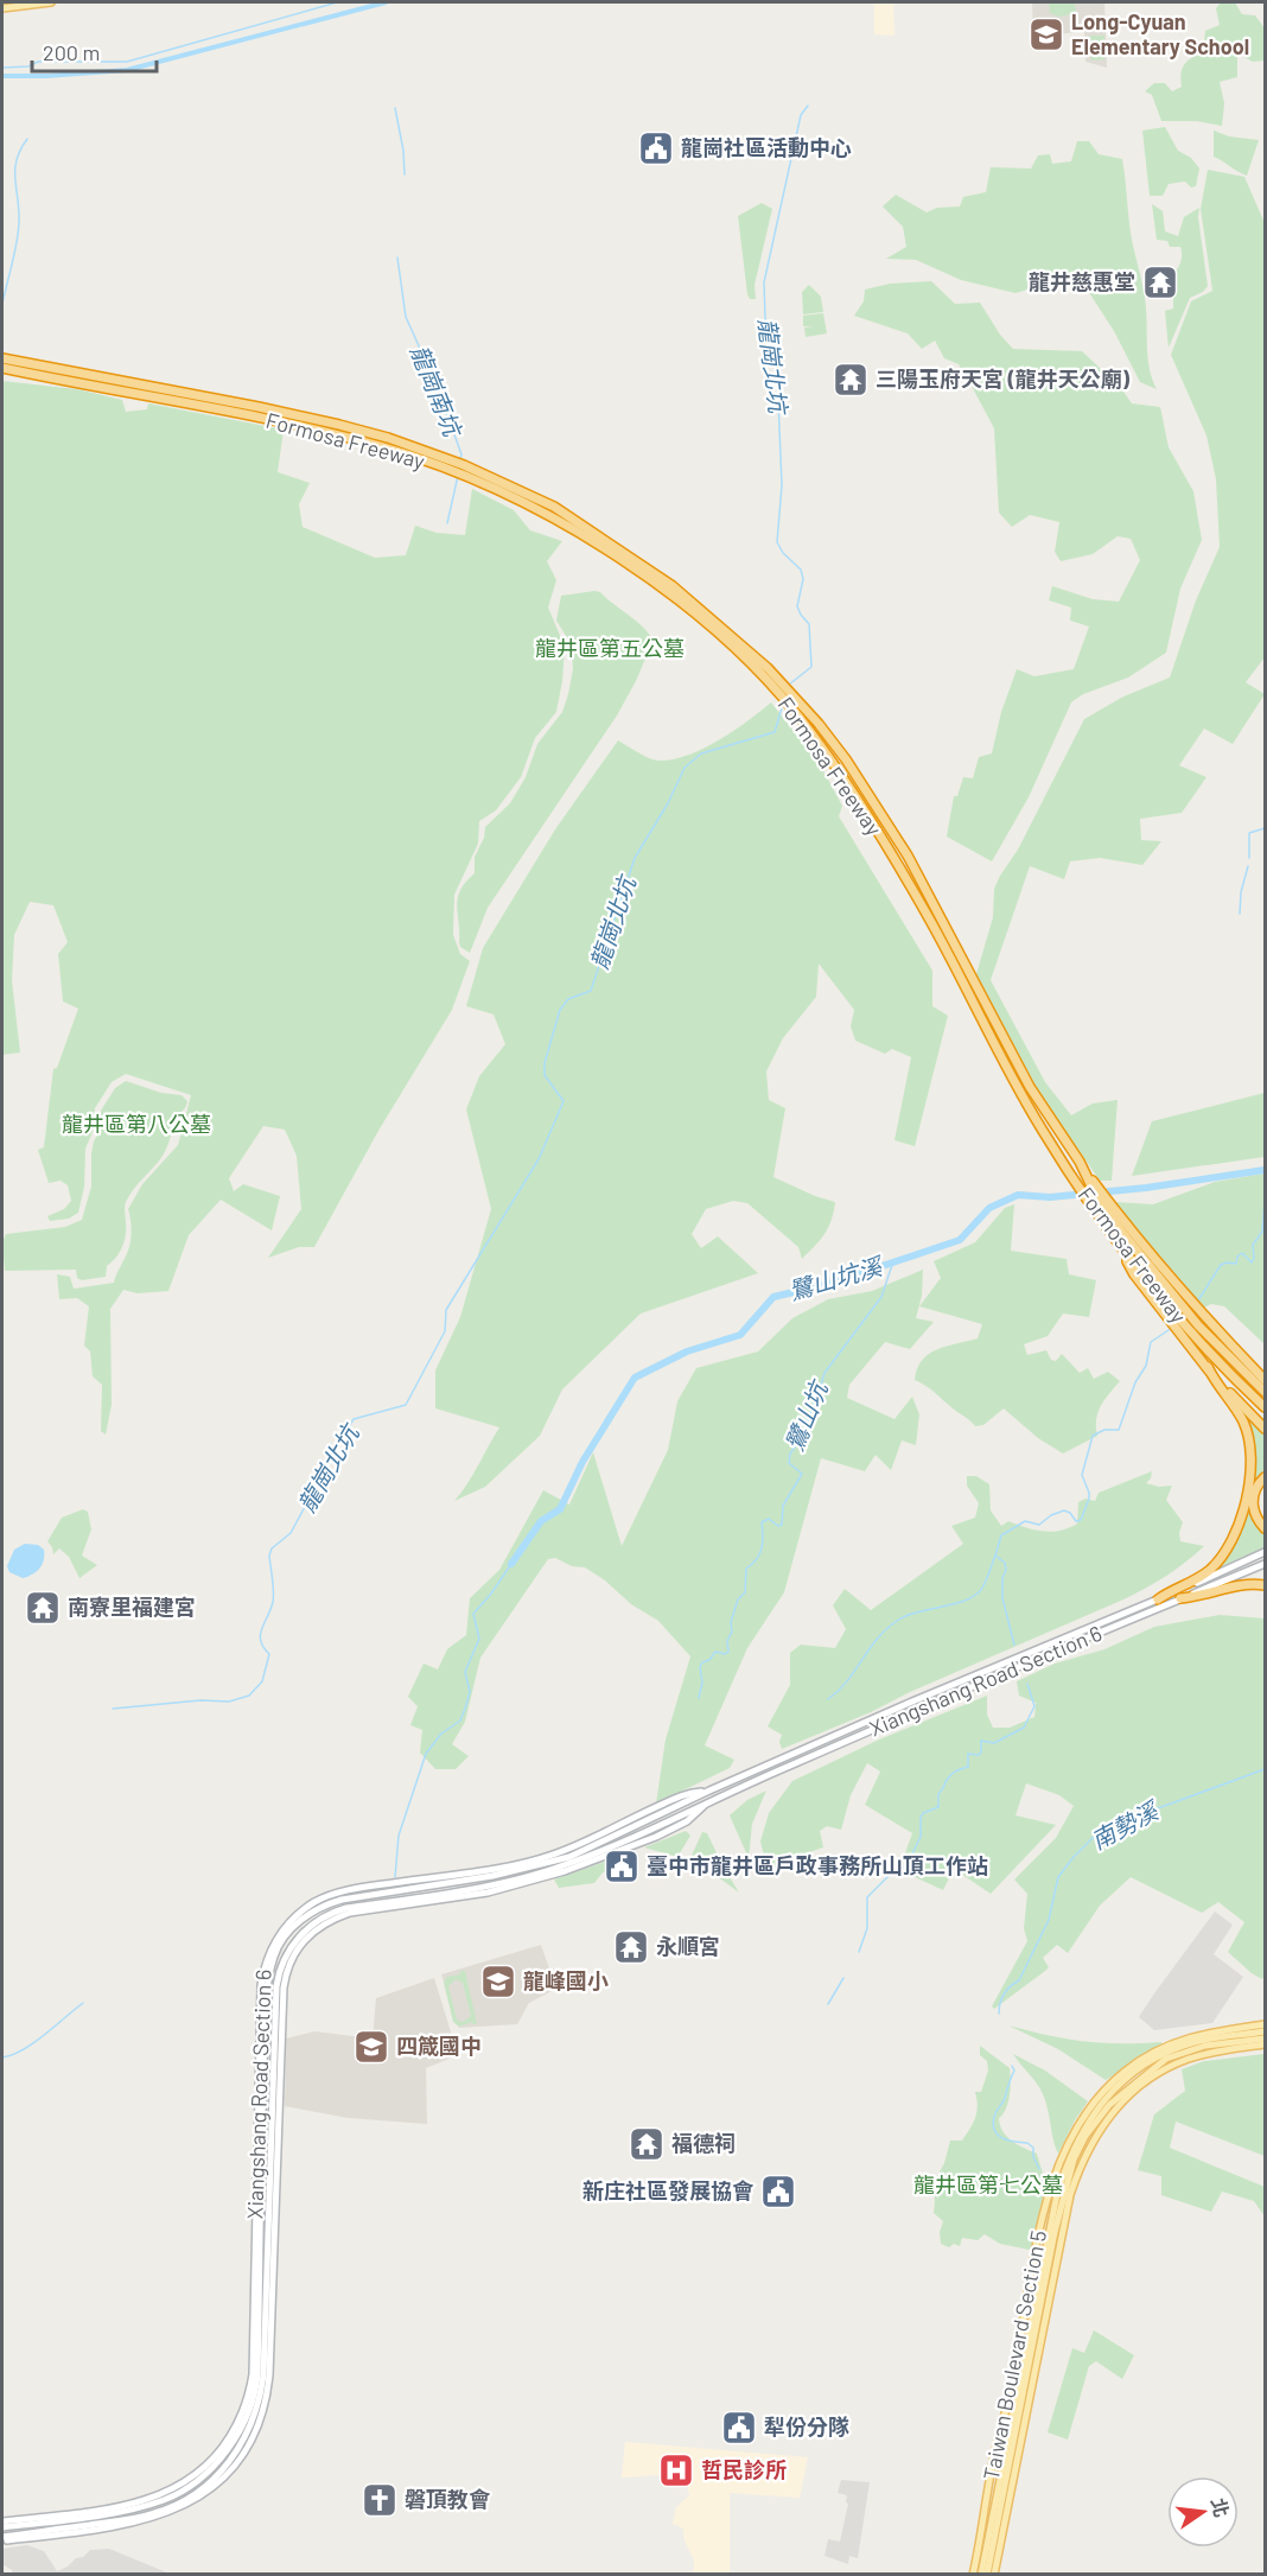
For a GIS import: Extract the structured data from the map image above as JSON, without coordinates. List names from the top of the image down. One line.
{"streets":{"highway":["Formosa Freeway"],"main road":["Xiangshang Road Section 6","Taiwan Boulevard Section 5"]},"water":["龍崗北坑","龍崗南坑","鷺山坑溪","鷺山坑","南勢溪"],"parks":["龍井區第五公墓","龍井區第八公墓","龍井區第七公墓"],"places":{"school or university":["Long-Cyuan Elementary School","龍峰國小","四箴國中"],"public building":["龍崗社區活動中心","臺中市龍井區戶政事務所山頂工作站","新庄社區發展協會","犁份分隊"],"temple":["龍井慈惠堂","三陽玉府天宮 (龍井天公廟)","南寮里福建宮","永順宮","福德祠"],"hospital":["哲民診所"],"church":["磐頂教會"]},"scale_bar":"200 m","north":"right"}
